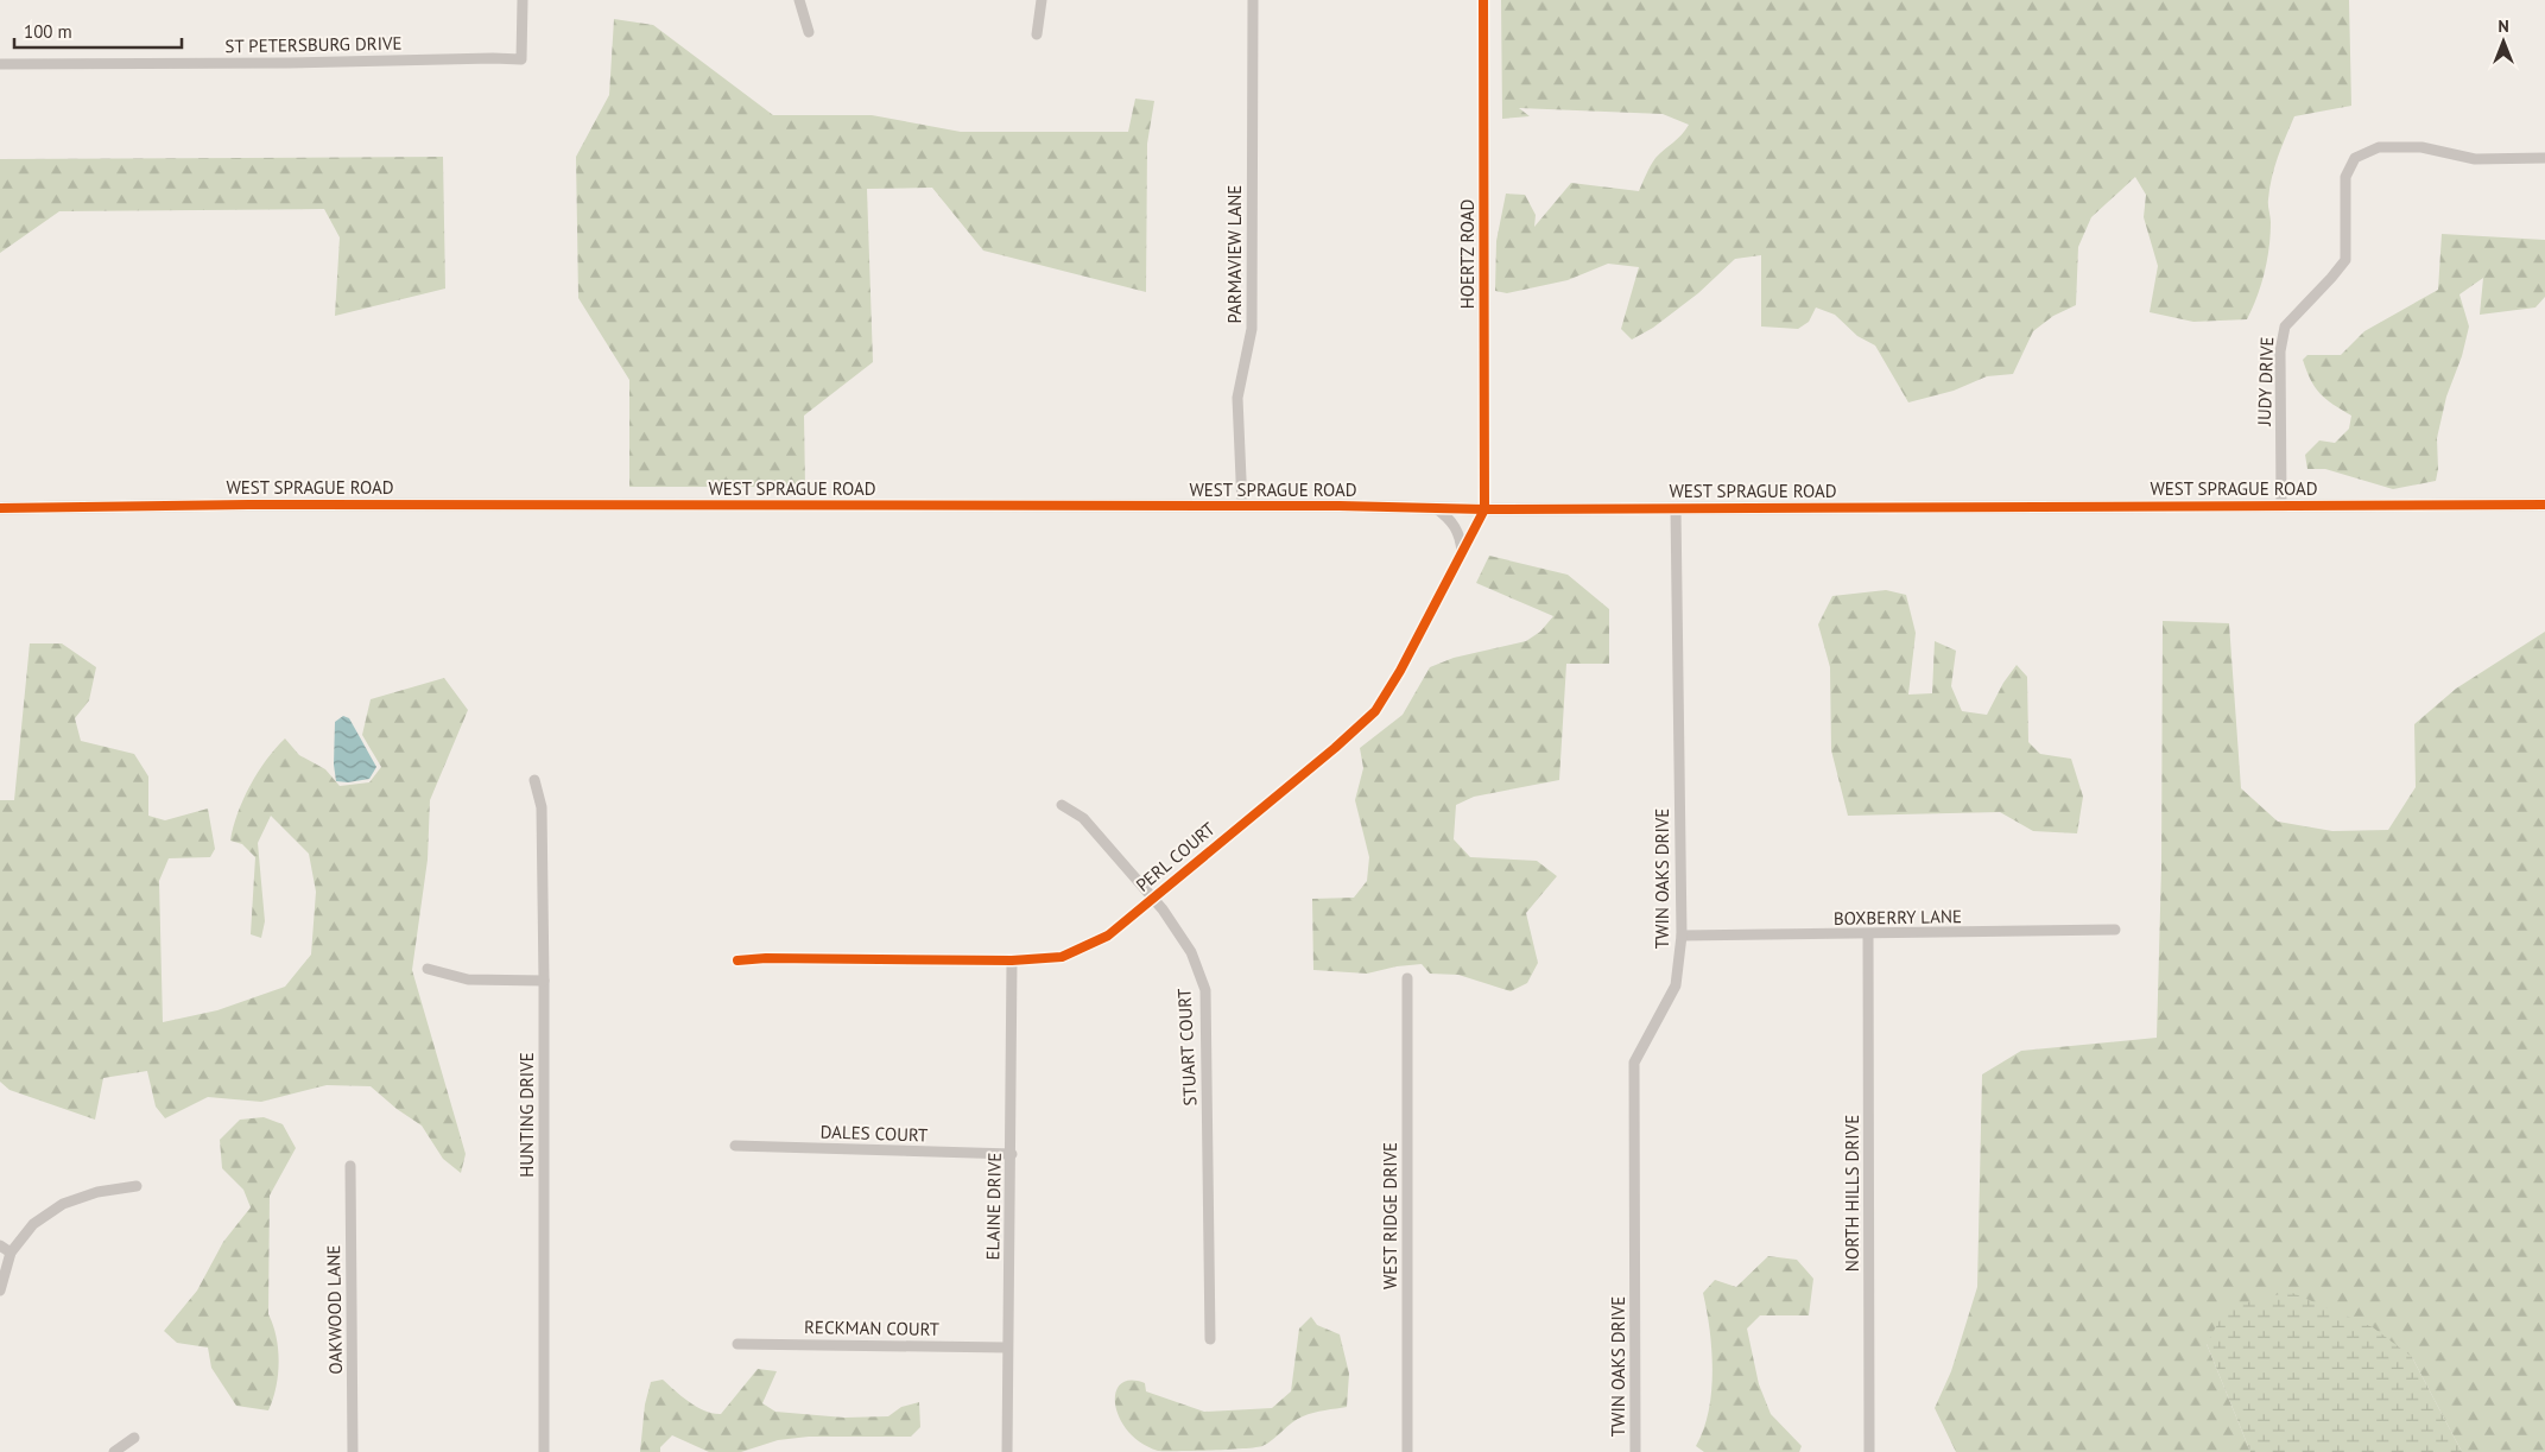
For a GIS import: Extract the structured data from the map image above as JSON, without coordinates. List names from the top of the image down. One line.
{"streets":{"street":["ST PETERSBURG DRIVE","PARMAVIEW LANE","HOERTZ ROAD","JUDY DRIVE","WEST SPRAGUE ROAD","PERL COURT","TWIN OAKS DRIVE","BOXBERRY LANE","STUART COURT","HUNTING DRIVE","DALES COURT","NORTH HILLS DRIVE","ELAINE DRIVE","WEST RIDGE DRIVE","OAKWOOD LANE","RECKMAN COURT"]},"crossings":[["PARMAVIEW LANE","WEST SPRAGUE ROAD"],["HOERTZ ROAD","WEST SPRAGUE ROAD"],["HOERTZ ROAD","PERL COURT"],["JUDY DRIVE","WEST SPRAGUE ROAD"],["WEST SPRAGUE ROAD","PERL COURT"],["WEST SPRAGUE ROAD","TWIN OAKS DRIVE"],["PERL COURT","STUART COURT"],["PERL COURT","ELAINE DRIVE"],["TWIN OAKS DRIVE","BOXBERRY LANE"],["BOXBERRY LANE","NORTH HILLS DRIVE"],["DALES COURT","ELAINE DRIVE"],["ELAINE DRIVE","RECKMAN COURT"]],"scale_bar":"100 m","north":"top"}
